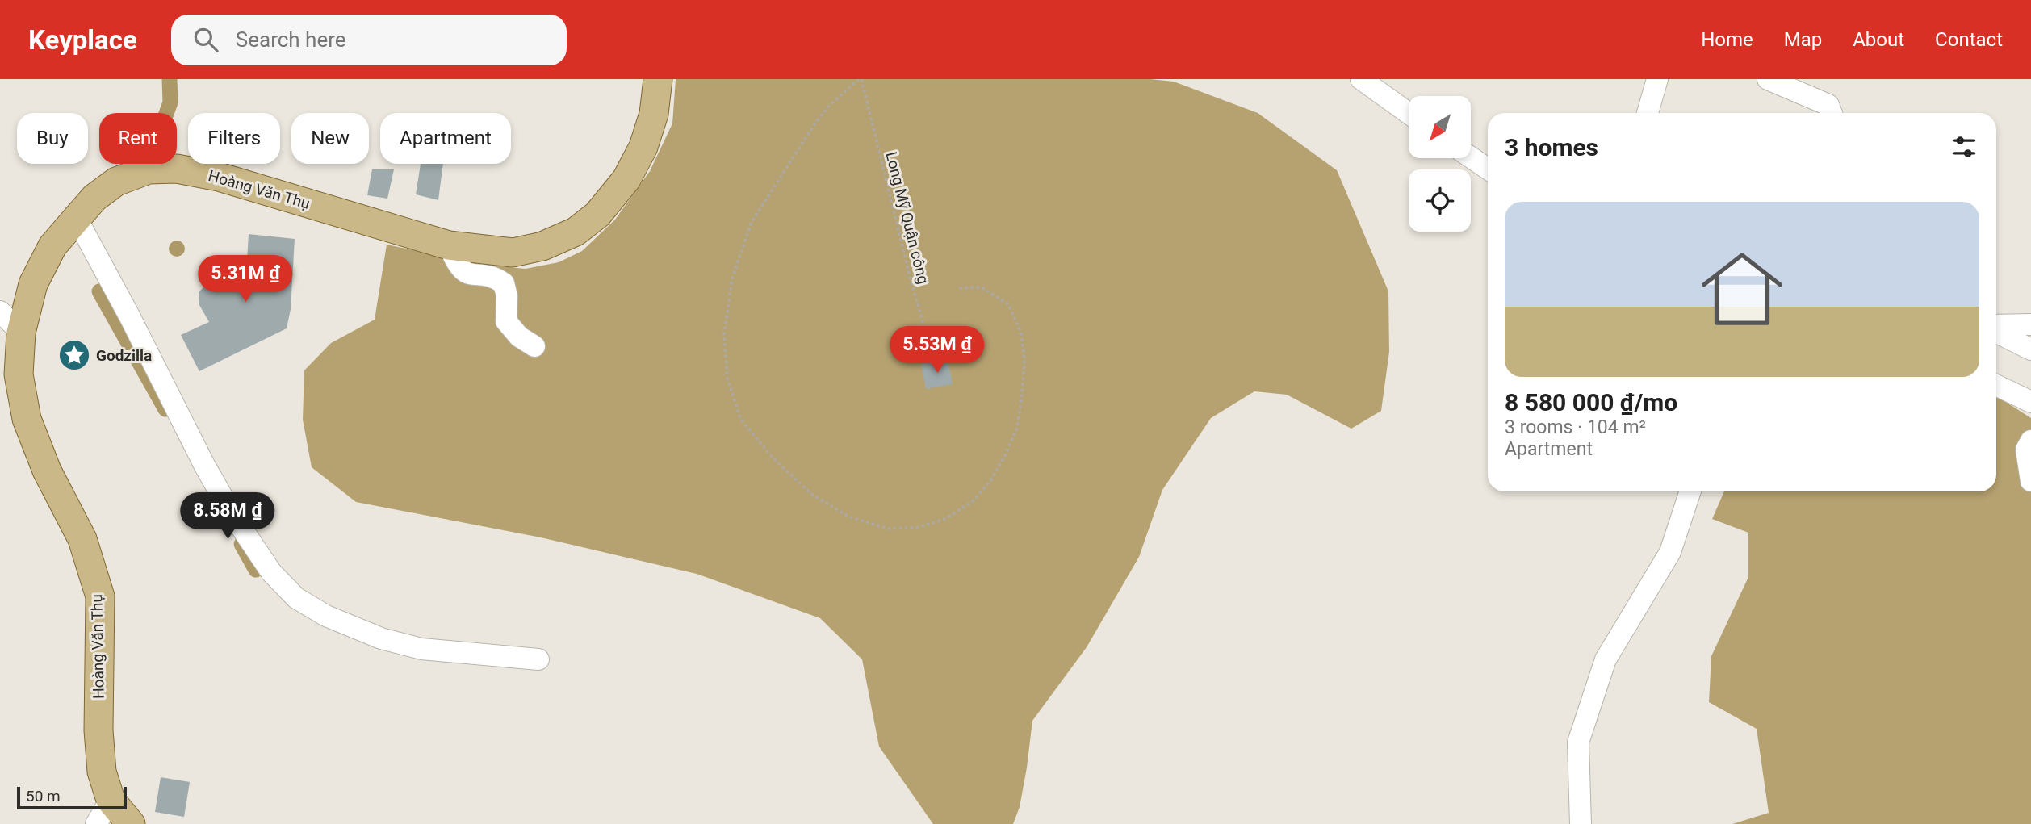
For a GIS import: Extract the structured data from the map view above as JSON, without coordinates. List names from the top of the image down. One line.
{"streets":{"main road":["Hoàng Văn Thụ"],"path":["Long Mỹ Quận công"]},"places":{"place":["Godzilla"]},"scale_bar":"50 m","north":"bottom left","page":{"header":"Keyplace","search":"Search here","nav":["Home","Map","About","Contact"],"chip":["Buy","Rent","Filters","New","Apartment"],"heading":"3 homes","list":[{"name":"8 580 000 ₫/mo","note":"3 rooms · 104 m² · Apartment"}],"price":["5.31M ₫","5.53M ₫","8.58M ₫"],"scale":"50 m"}}
